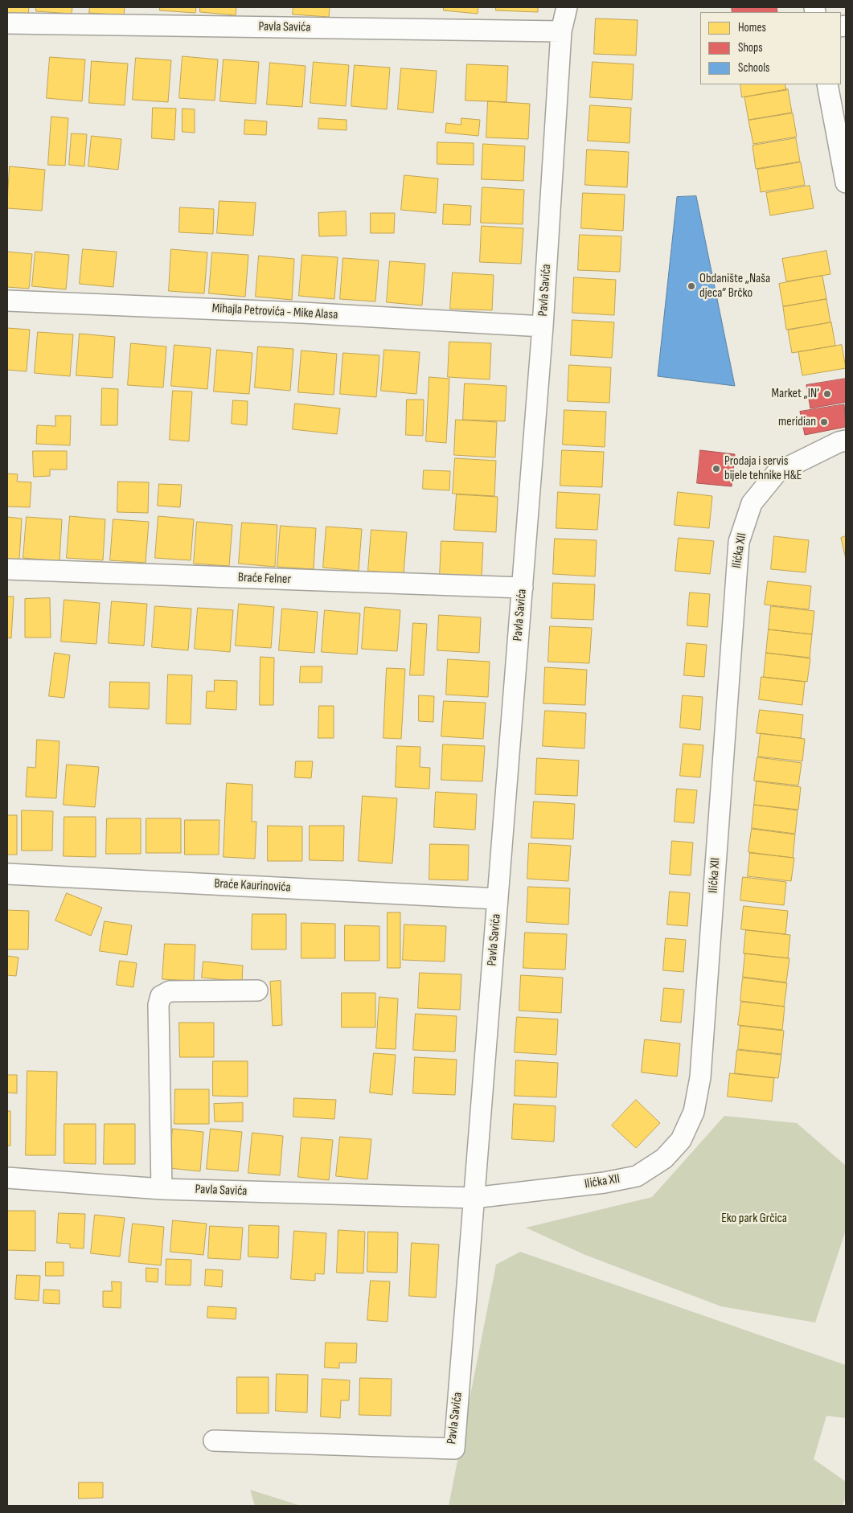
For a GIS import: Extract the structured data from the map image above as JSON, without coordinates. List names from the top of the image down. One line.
{"streets":{"street":["Pavla Savića","Mihajla Petrovića - Mike Alasa","Ilićka XII","Braće Felner","Braće Kaurinovića"]},"crossings":[["Pavla Savića","Mihajla Petrovića - Mike Alasa"],["Pavla Savića","Ilićka XII"],["Pavla Savića","Braće Felner"],["Pavla Savića","Braće Kaurinovića"]],"parks":["Eko park Grčica"],"places":["Obdanište „Naša djeca“ Brčko","Market „IN‘","meridian","Prodaja i servis bijele tehnike H&E"],"legend":["Homes","Shops","Schools"]}
